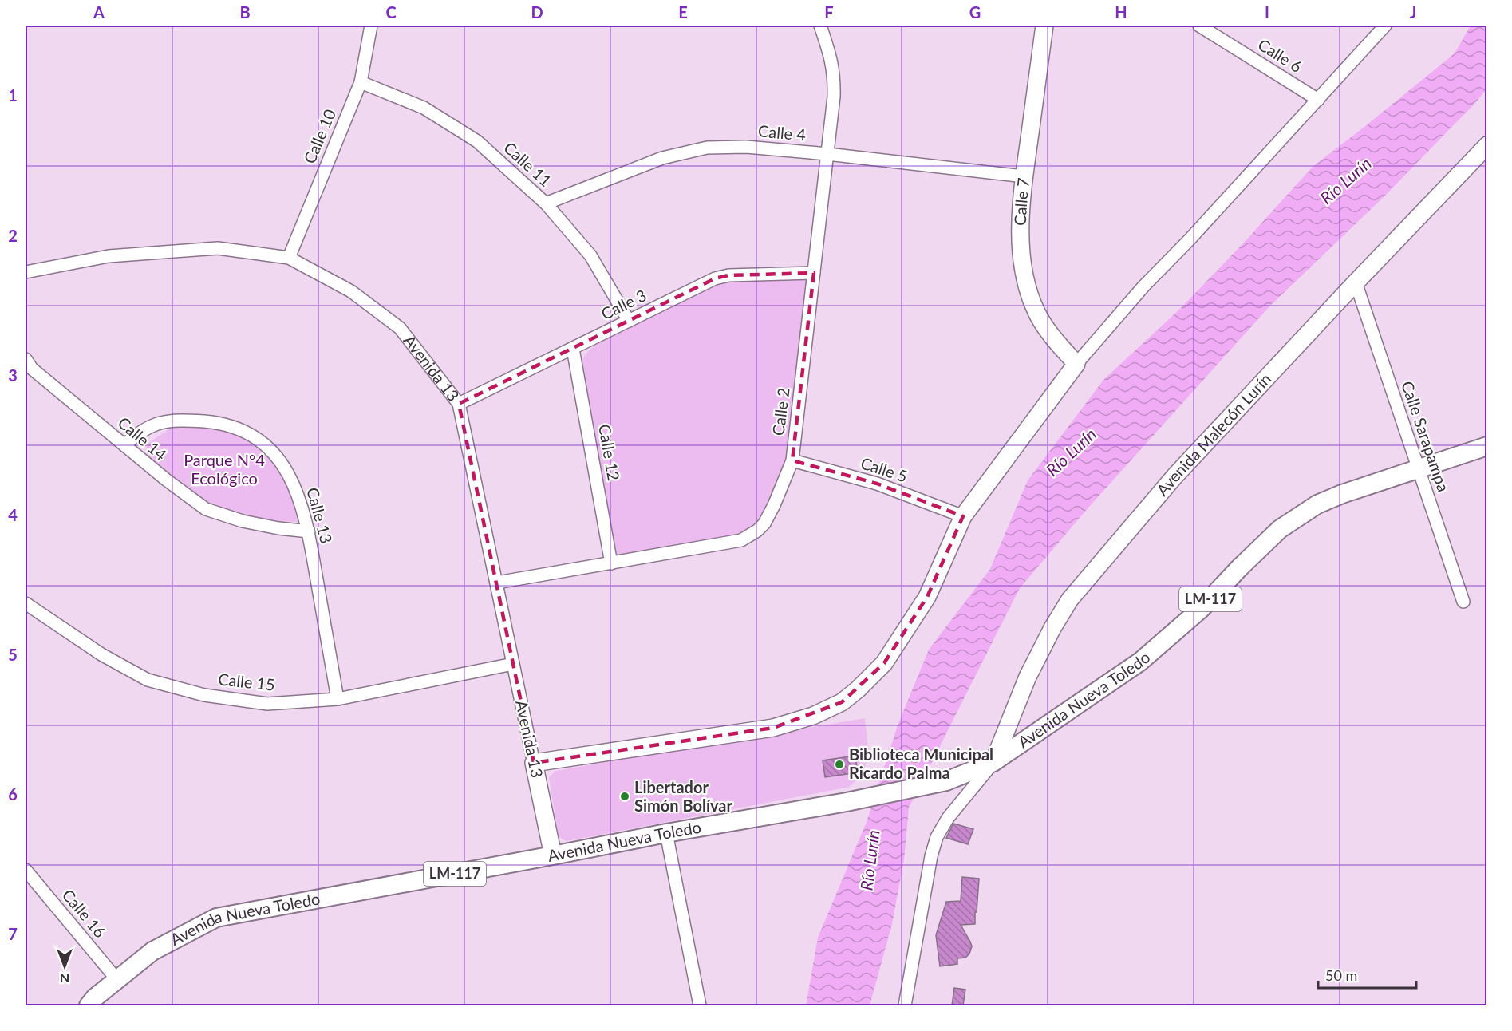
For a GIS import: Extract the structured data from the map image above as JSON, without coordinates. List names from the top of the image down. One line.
{"streets":{"main road":["LM-117","Avenida Nueva Toledo"],"street":["Calle 6","Calle 4","Calle 10","Calle 11","Calle 7","Calle 3","Avenida 13","Calle 2","Avenida Malecón Lurín","Calle Sarapampa","Calle 14","Calle 12","Calle 5","Calle 13","Calle 15","Calle 16"]},"crossings":[["Calle 4","Calle 11"],["Calle 4","Calle 7"],["Calle 4","Calle 2"],["Calle 10","Calle 11"],["Calle 10","Avenida 13"],["Calle 11","Calle 3"],["Calle 3","Avenida 13"],["Calle 3","Calle 2"],["Calle 3","Calle 12"],["Avenida 13","Calle 2"],["Avenida 13","Calle 15"],["Avenida 13","Avenida Nueva Toledo"],["Calle 2","Calle 12"],["Calle 2","Calle 5"],["Avenida Malecón Lurín","Calle Sarapampa"],["Avenida Malecón Lurín","Avenida Nueva Toledo"],["Calle Sarapampa","Avenida Nueva Toledo"],["Calle 14","Calle 13"],["Calle 13","Calle 15"],["Avenida Nueva Toledo","Calle 16"]],"water":["Río Lurín"],"parks":["Parque N°4 Ecológico"],"places":["Biblioteca Municipal Ricardo Palma","Libertador Simón Bolívar"],"scale_bar":"50 m","north":"bottom","grid":{"columns":["A","B","C","D","E","F","G","H","I","J"],"rows":["1","2","3","4","5","6","7"]}}
